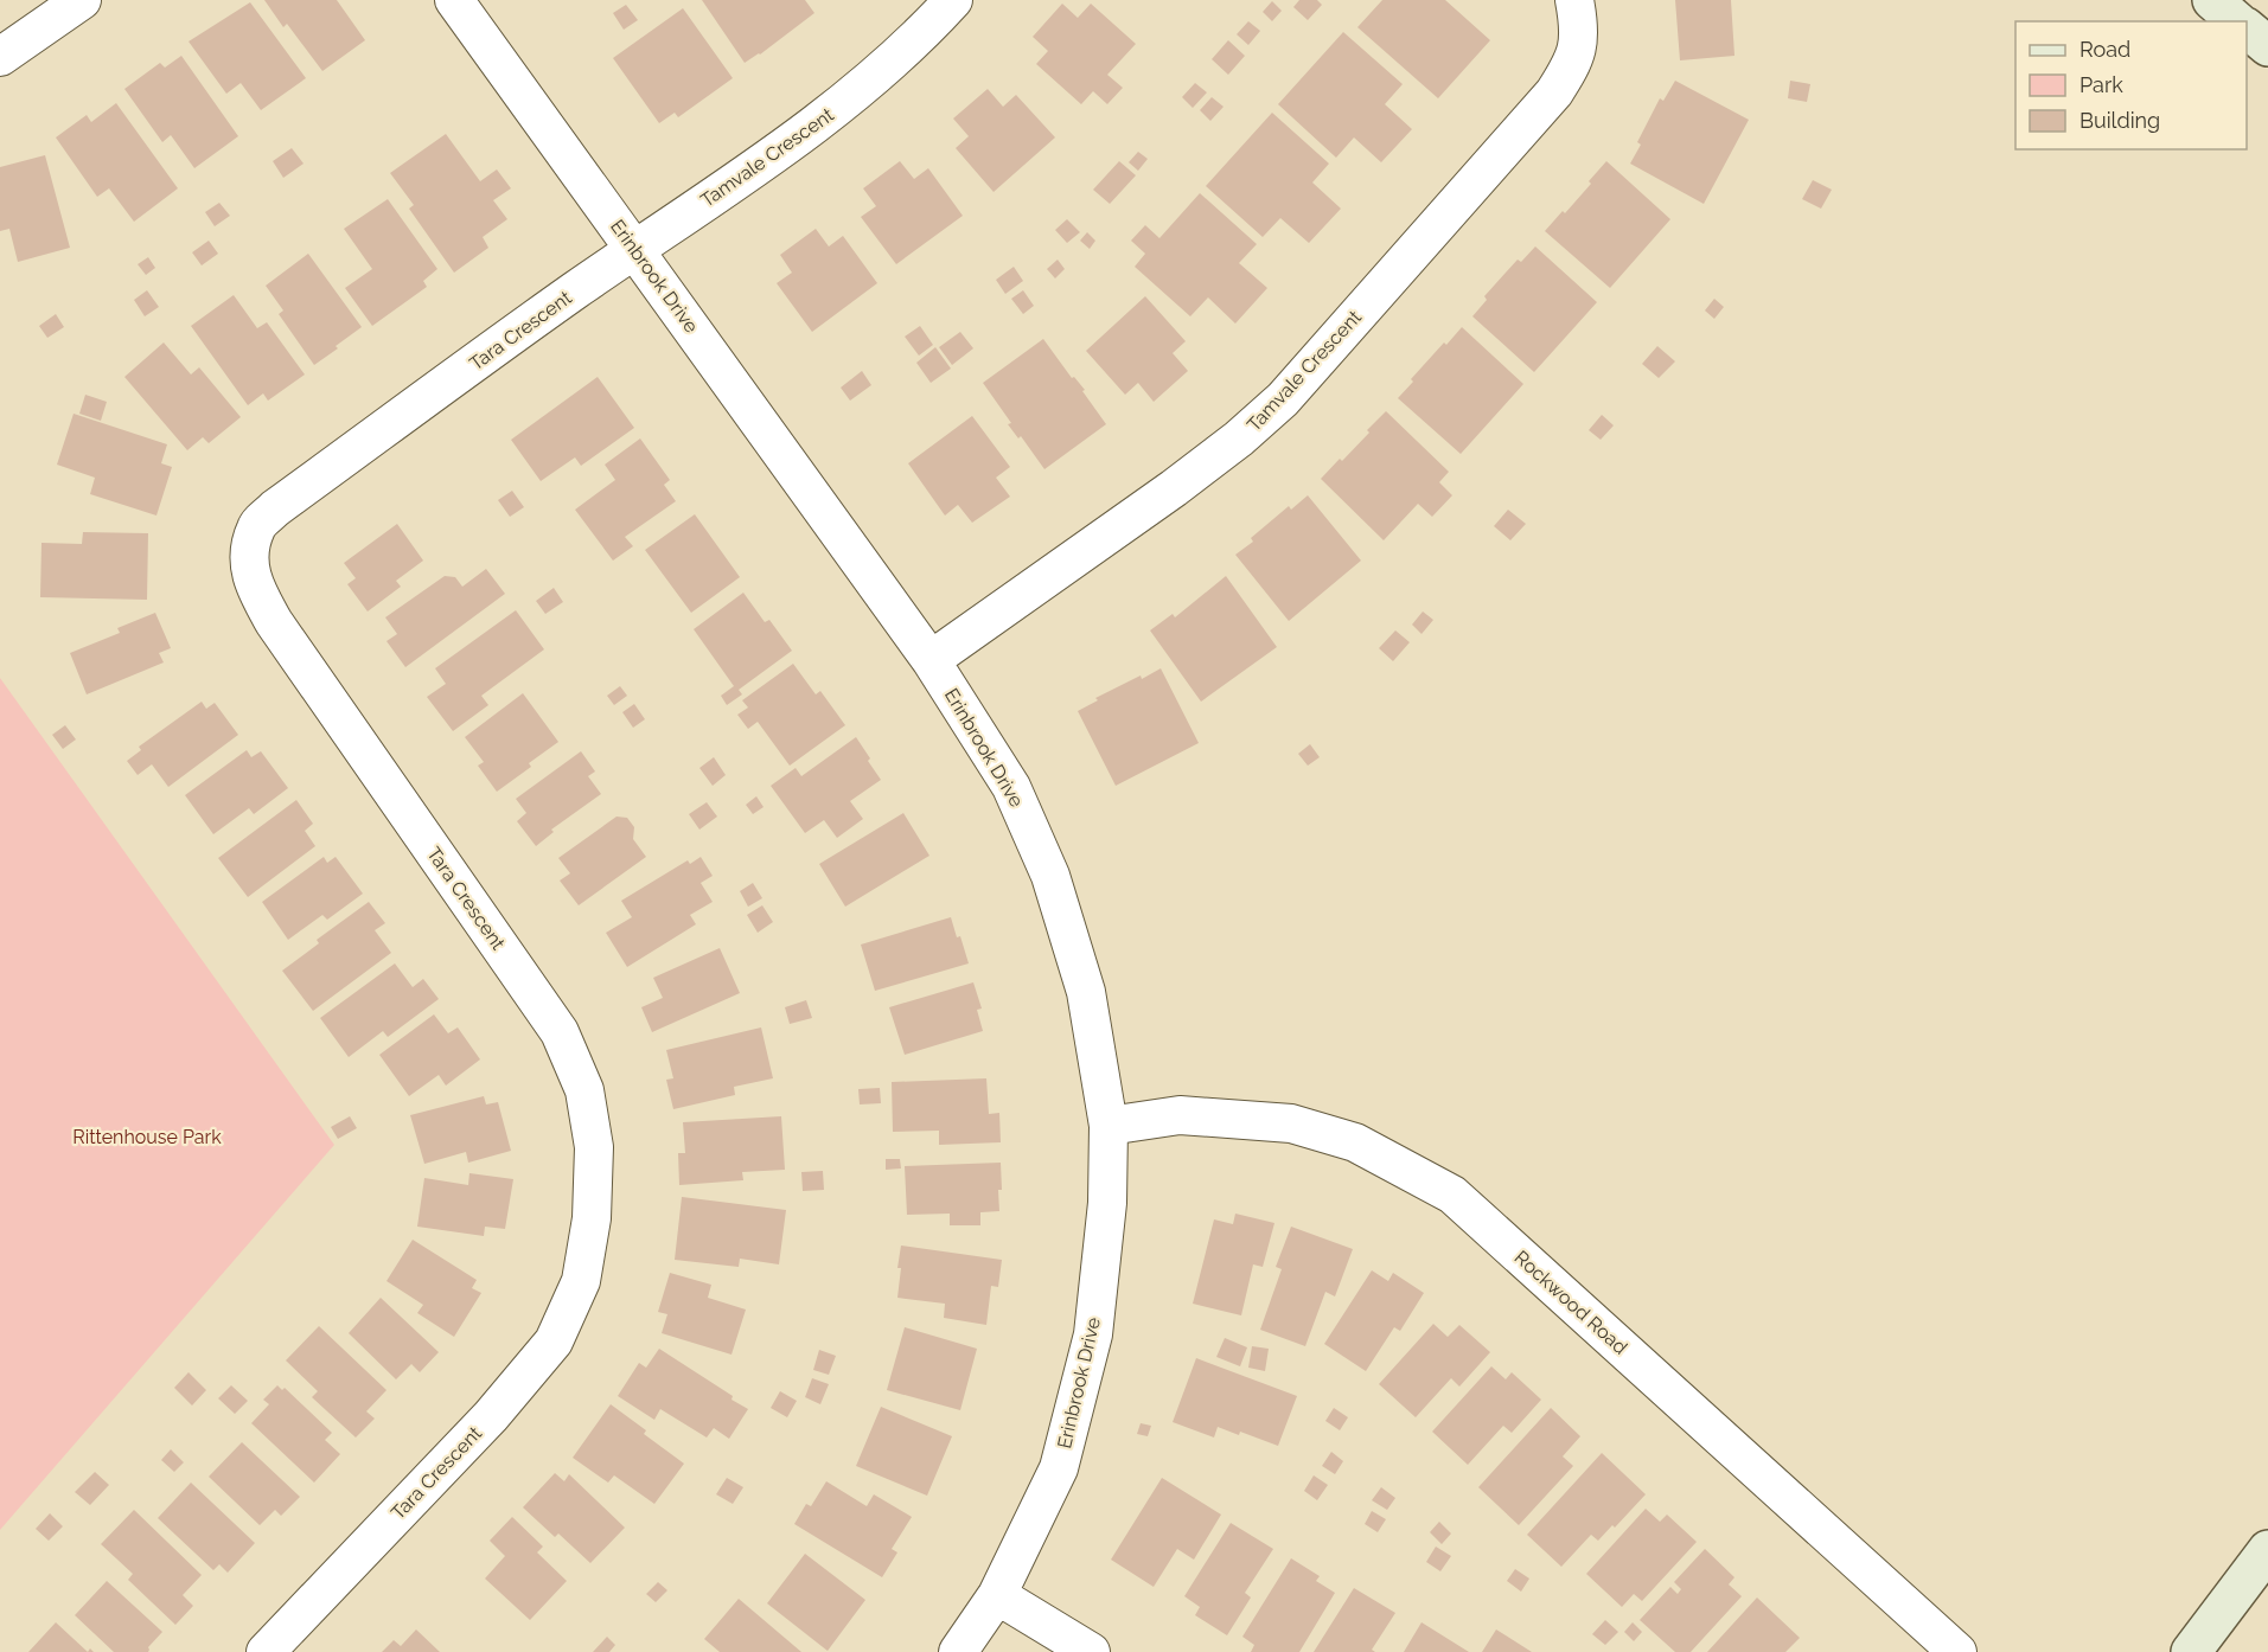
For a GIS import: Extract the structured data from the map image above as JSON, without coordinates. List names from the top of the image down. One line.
{"streets":{"street":["Tamvale Crescent","Erinbrook Drive","Tara Crescent","Rockwood Road"]},"crossings":[["Tamvale Crescent","Erinbrook Drive"],["Tamvale Crescent","Tara Crescent"],["Erinbrook Drive","Tara Crescent"],["Erinbrook Drive","Rockwood Road"]],"parks":["Rittenhouse Park"],"legend":["Road","Park","Building"]}
